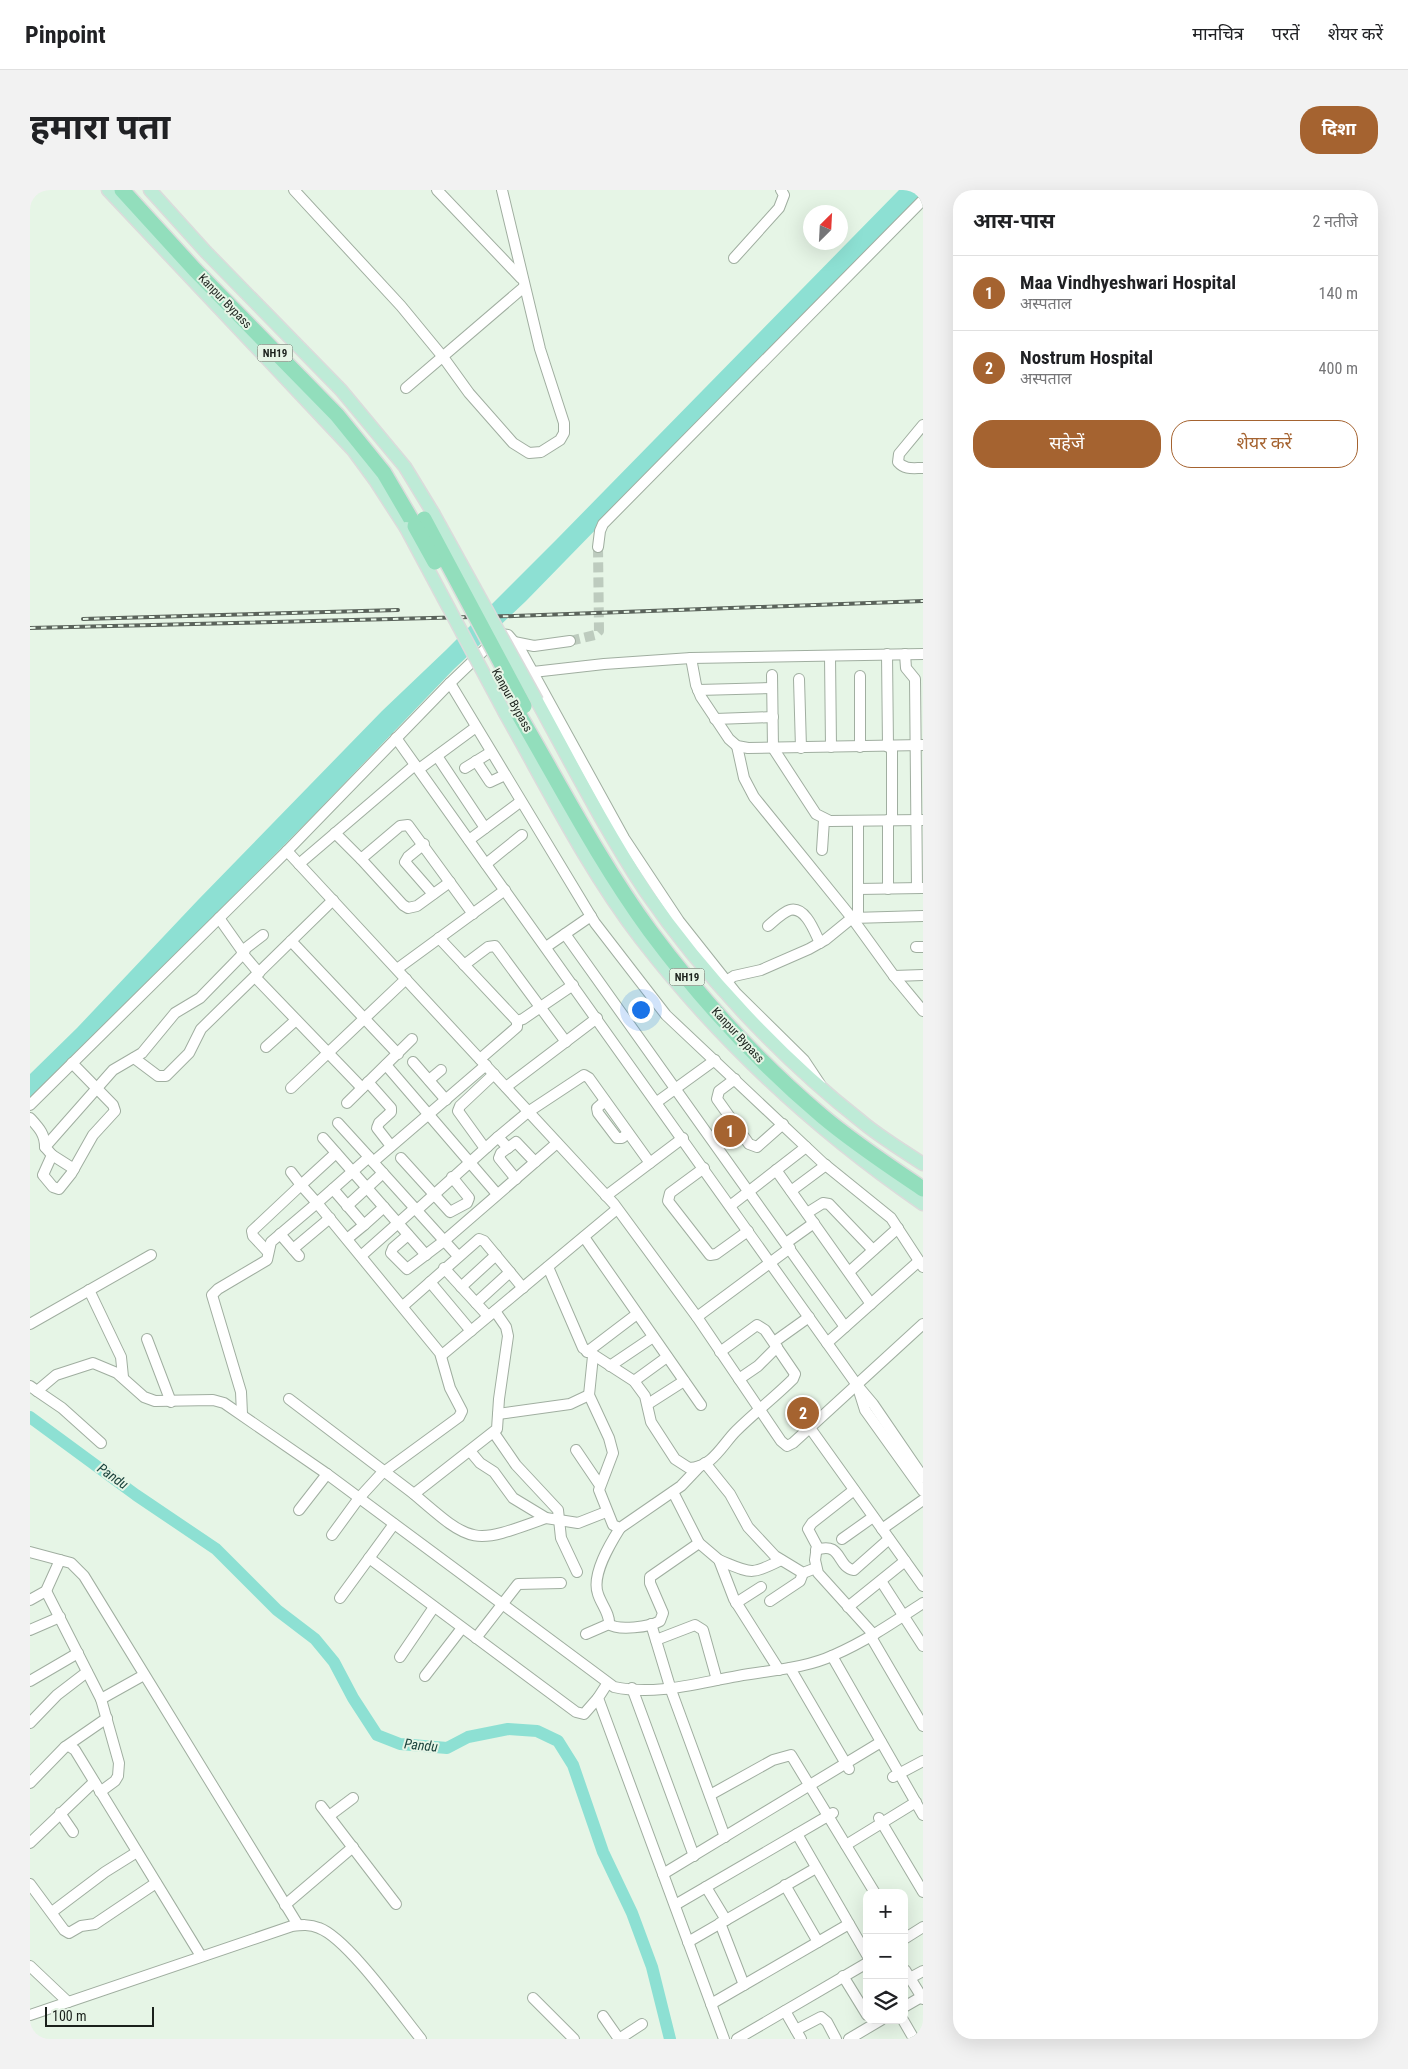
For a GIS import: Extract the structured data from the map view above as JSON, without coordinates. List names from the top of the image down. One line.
{"streets":{"highway":["Kanpur Bypass","NH19"]},"water":["Pandu"],"scale_bar":"100 m","north":"top right","page":{"header":"Pinpoint","nav":["मानचित्र","परतें","शेयर करें"],"buttons":["दिशा",["सहेजें","शेयर करें"]],"title":"हमारा पता","heading":["आस-पास","2 नतीजे"],"list":[{"mark":"1","name":"Maa Vindhyeshwari Hospital","note":"अस्पताल","value":"140 m"},{"mark":"2","name":"Nostrum Hospital","note":"अस्पताल","value":"400 m"}],"pins":["1","2"],"map_buttons":["+","−"],"scale":"100 m"}}
